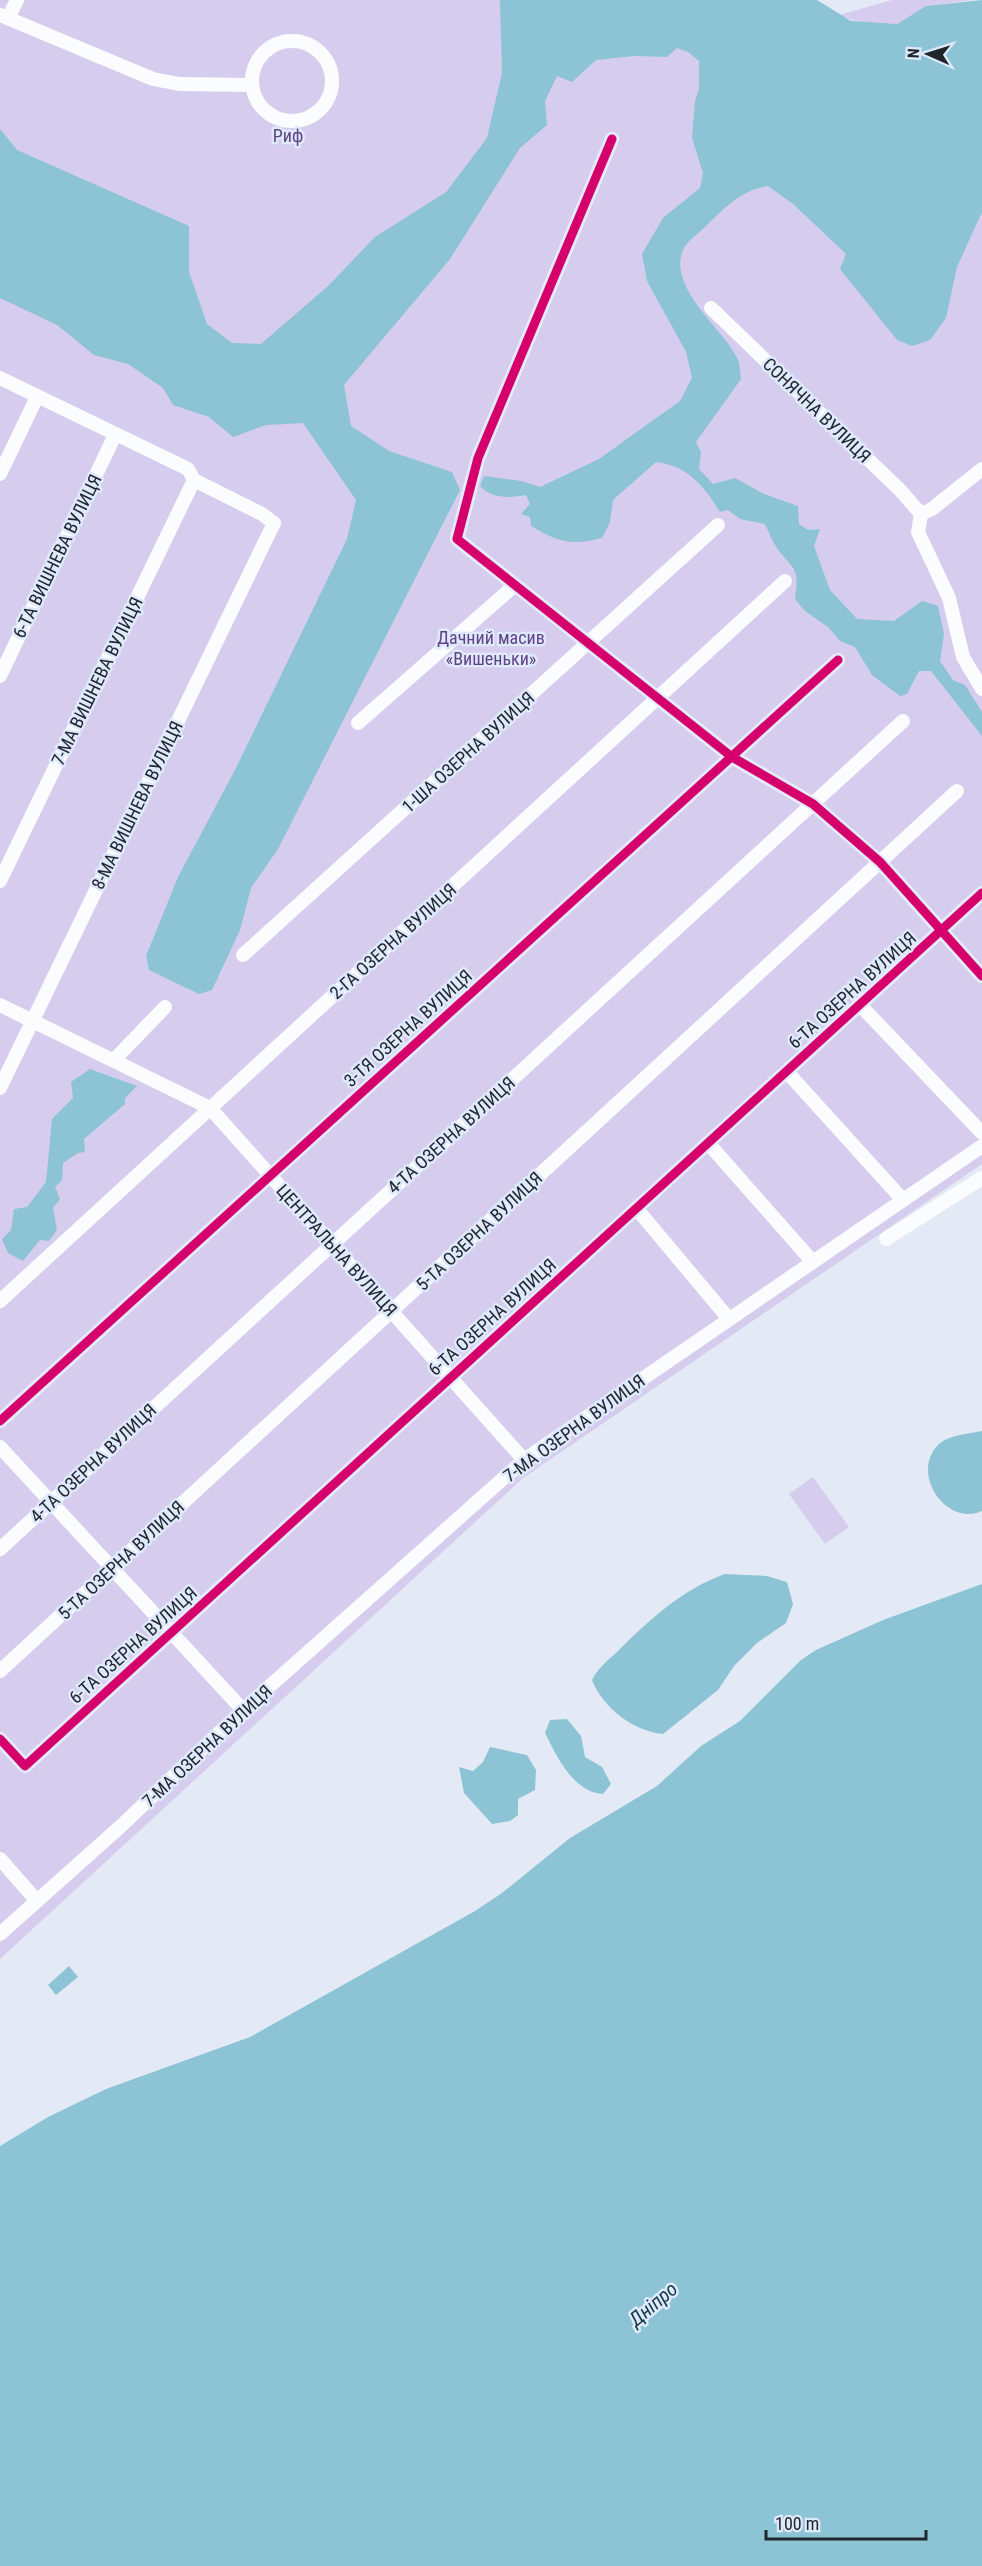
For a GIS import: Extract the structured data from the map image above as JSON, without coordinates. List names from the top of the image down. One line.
{"streets":{"street":["СОНЯЧНА ВУЛИЦЯ","6-ТА ВИШНЕВА ВУЛИЦЯ","7-МА ВИШНЕВА ВУЛИЦЯ","1-ША ОЗЕРНА ВУЛИЦЯ","8-МА ВИШНЕВА ВУЛИЦЯ","2-ГА ОЗЕРНА ВУЛИЦЯ","6-ТА ОЗЕРНА ВУЛИЦЯ","3-ТЯ ОЗЕРНА ВУЛИЦЯ","4-ТА ОЗЕРНА ВУЛИЦЯ","5-ТА ОЗЕРНА ВУЛИЦЯ","ЦЕНТРАЛЬНА ВУЛИЦЯ","7-МА ОЗЕРНА ВУЛИЦЯ"]},"crossings":[["7-МА ВИШНЕВА ВУЛИЦЯ","8-МА ВИШНЕВА ВУЛИЦЯ"],["8-МА ВИШНЕВА ВУЛИЦЯ","ЦЕНТРАЛЬНА ВУЛИЦЯ"],["2-ГА ОЗЕРНА ВУЛИЦЯ","ЦЕНТРАЛЬНА ВУЛИЦЯ"],["6-ТА ОЗЕРНА ВУЛИЦЯ","ЦЕНТРАЛЬНА ВУЛИЦЯ"],["3-ТЯ ОЗЕРНА ВУЛИЦЯ","ЦЕНТРАЛЬНА ВУЛИЦЯ"],["4-ТА ОЗЕРНА ВУЛИЦЯ","ЦЕНТРАЛЬНА ВУЛИЦЯ"],["5-ТА ОЗЕРНА ВУЛИЦЯ","ЦЕНТРАЛЬНА ВУЛИЦЯ"],["ЦЕНТРАЛЬНА ВУЛИЦЯ","7-МА ОЗЕРНА ВУЛИЦЯ"]],"water":["Дніпро"],"parks":["Риф","Дачний масив «Вишеньки»"],"scale_bar":"100 m","north":"left"}
